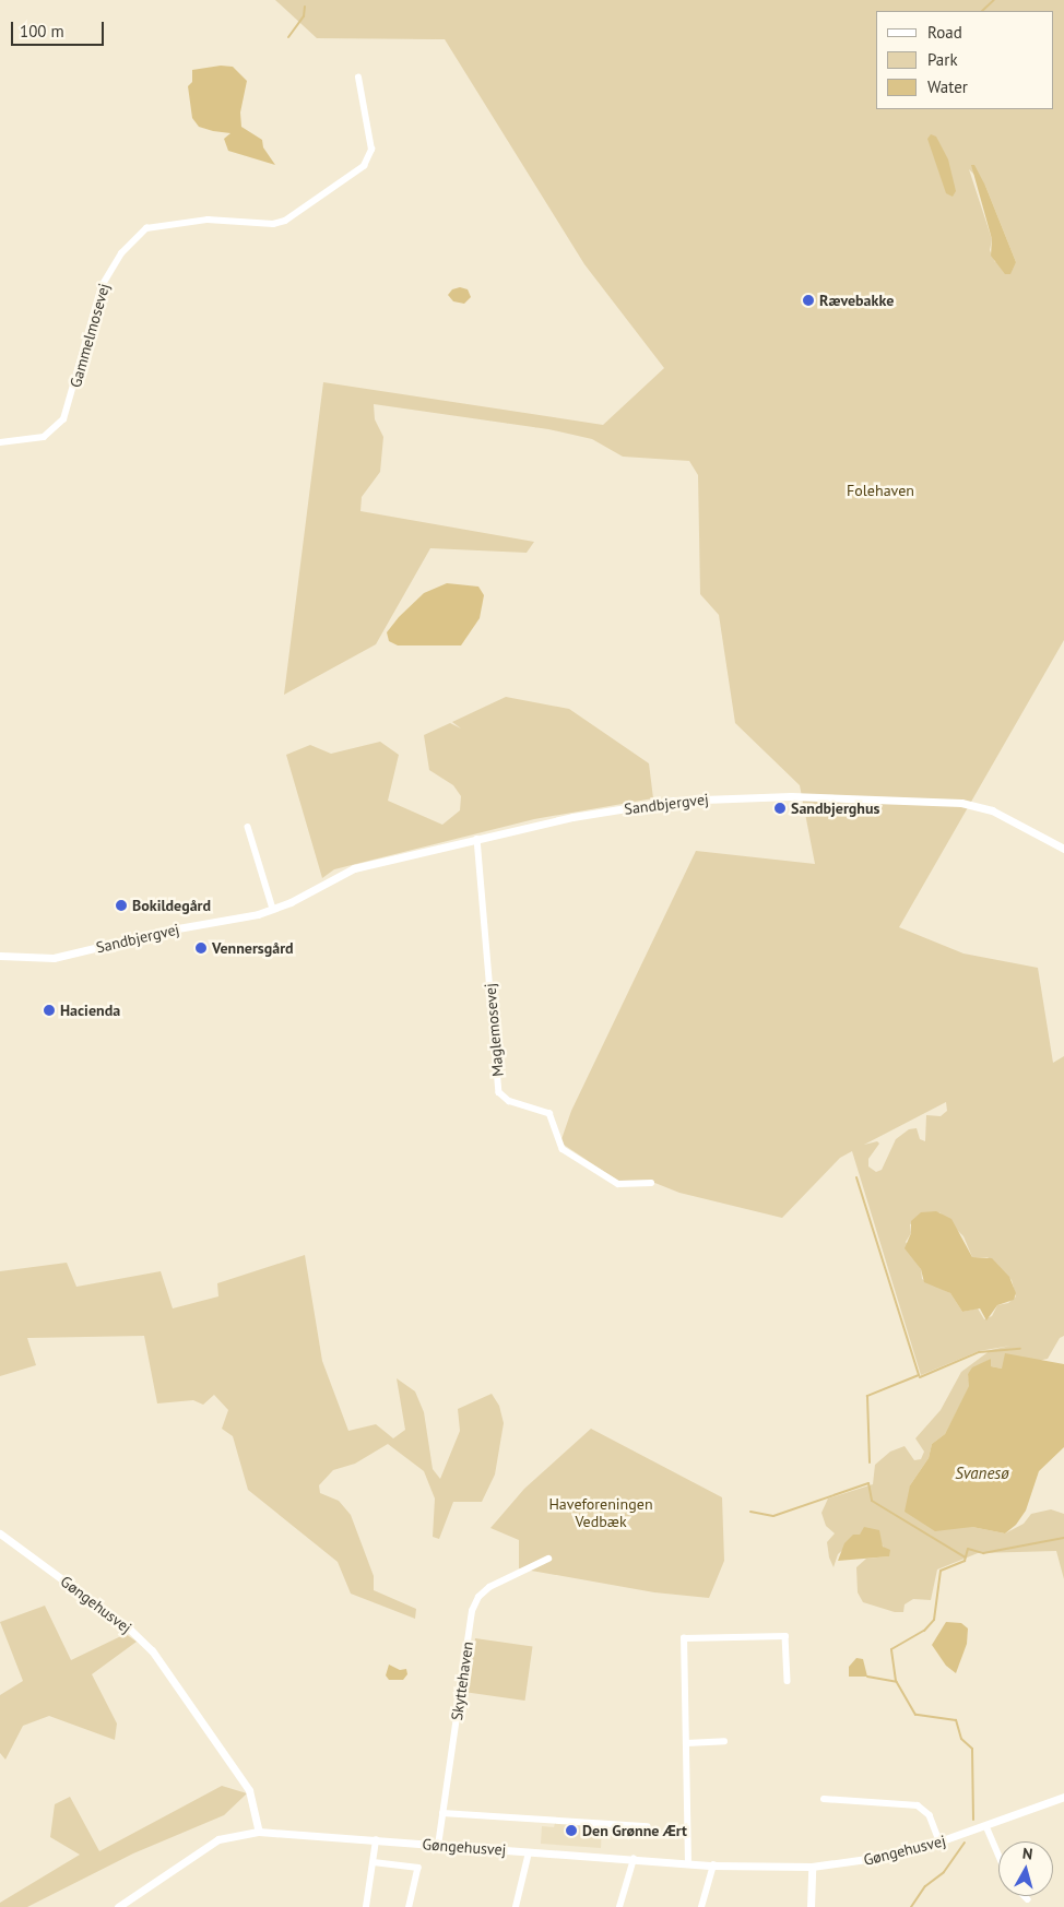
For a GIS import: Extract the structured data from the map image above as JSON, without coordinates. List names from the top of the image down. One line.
{"streets":{"street":["Gammelmosevej","Sandbjergvej","Maglemosevej","Gøngehusvej","Skyttehaven"]},"crossings":[["Sandbjergvej","Maglemosevej"],["Gøngehusvej","Skyttehaven"]],"water":["Svanesø"],"parks":["Folehaven","Haveforeningen Vedbæk"],"places":["Rævebakke","Sandbjerghus","Bokildegård","Vennersgård","Hacienda","Den Grønne Ært"],"legend":["Road","Park","Water"],"scale_bar":"100 m","north":"top"}
